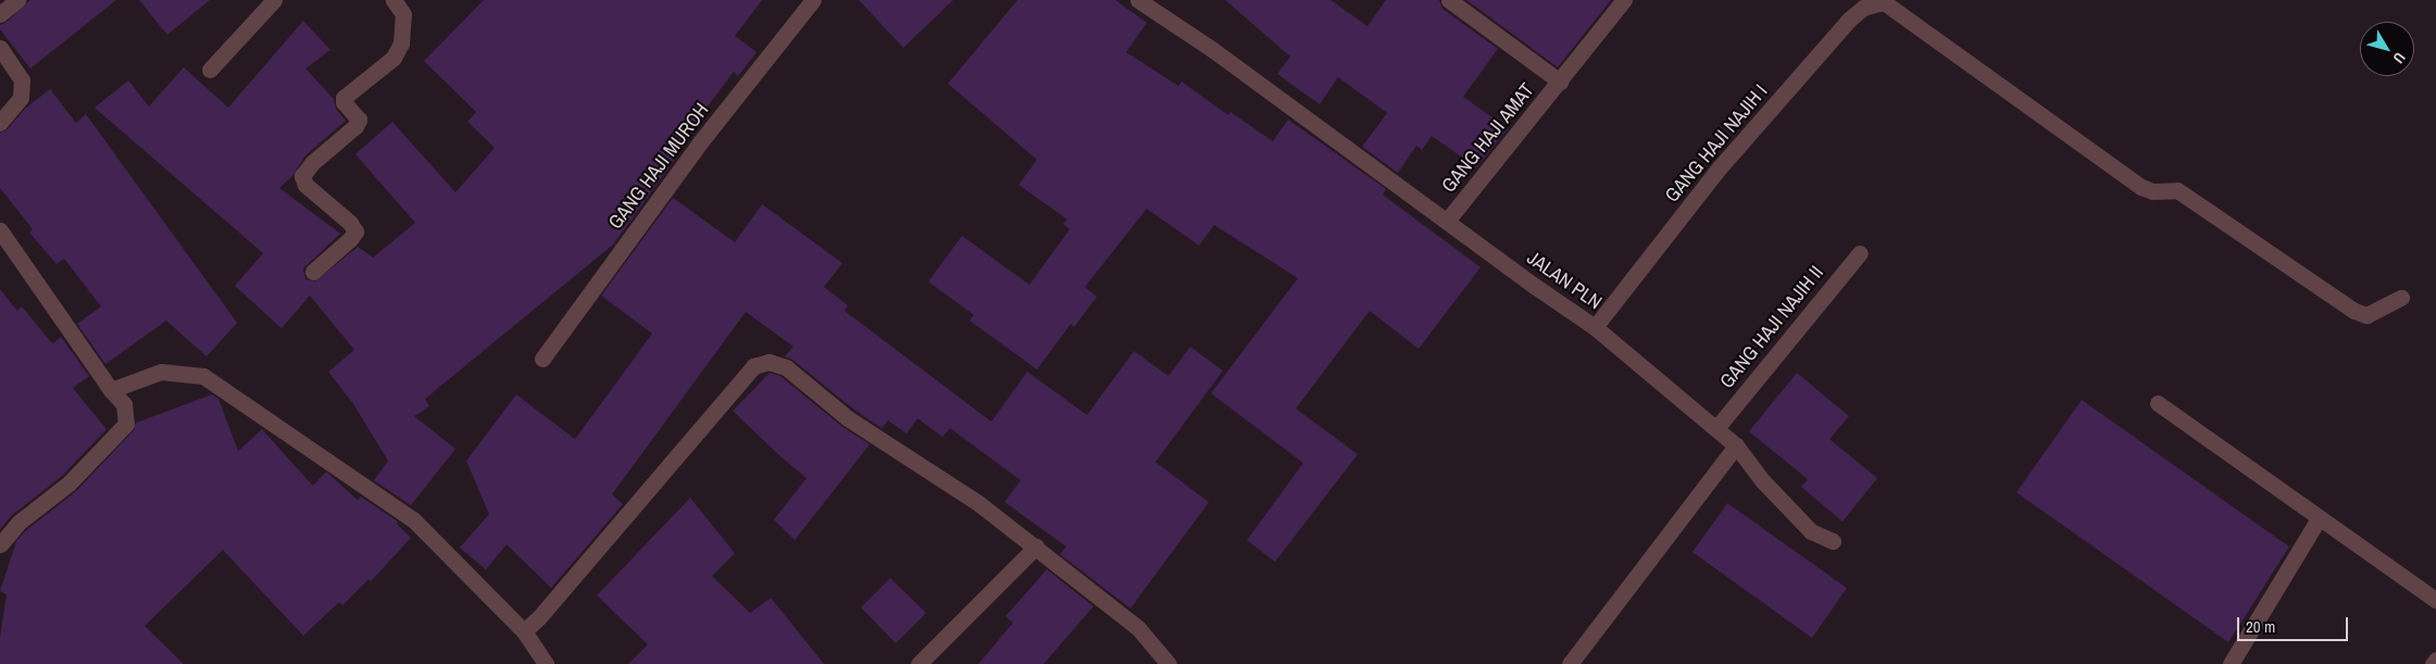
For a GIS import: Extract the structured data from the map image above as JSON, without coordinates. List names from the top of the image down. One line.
{"streets":{"street":["GANG HAJI AMAT","GANG HAJI NAJIH I","GANG HAJI MUROH","JALAN PLN","GANG HAJI NAJIH II"]},"crossings":[["GANG HAJI AMAT","JALAN PLN"],["GANG HAJI NAJIH I","JALAN PLN"],["JALAN PLN","GANG HAJI NAJIH II"]],"scale_bar":"20 m","north":"bottom right"}
